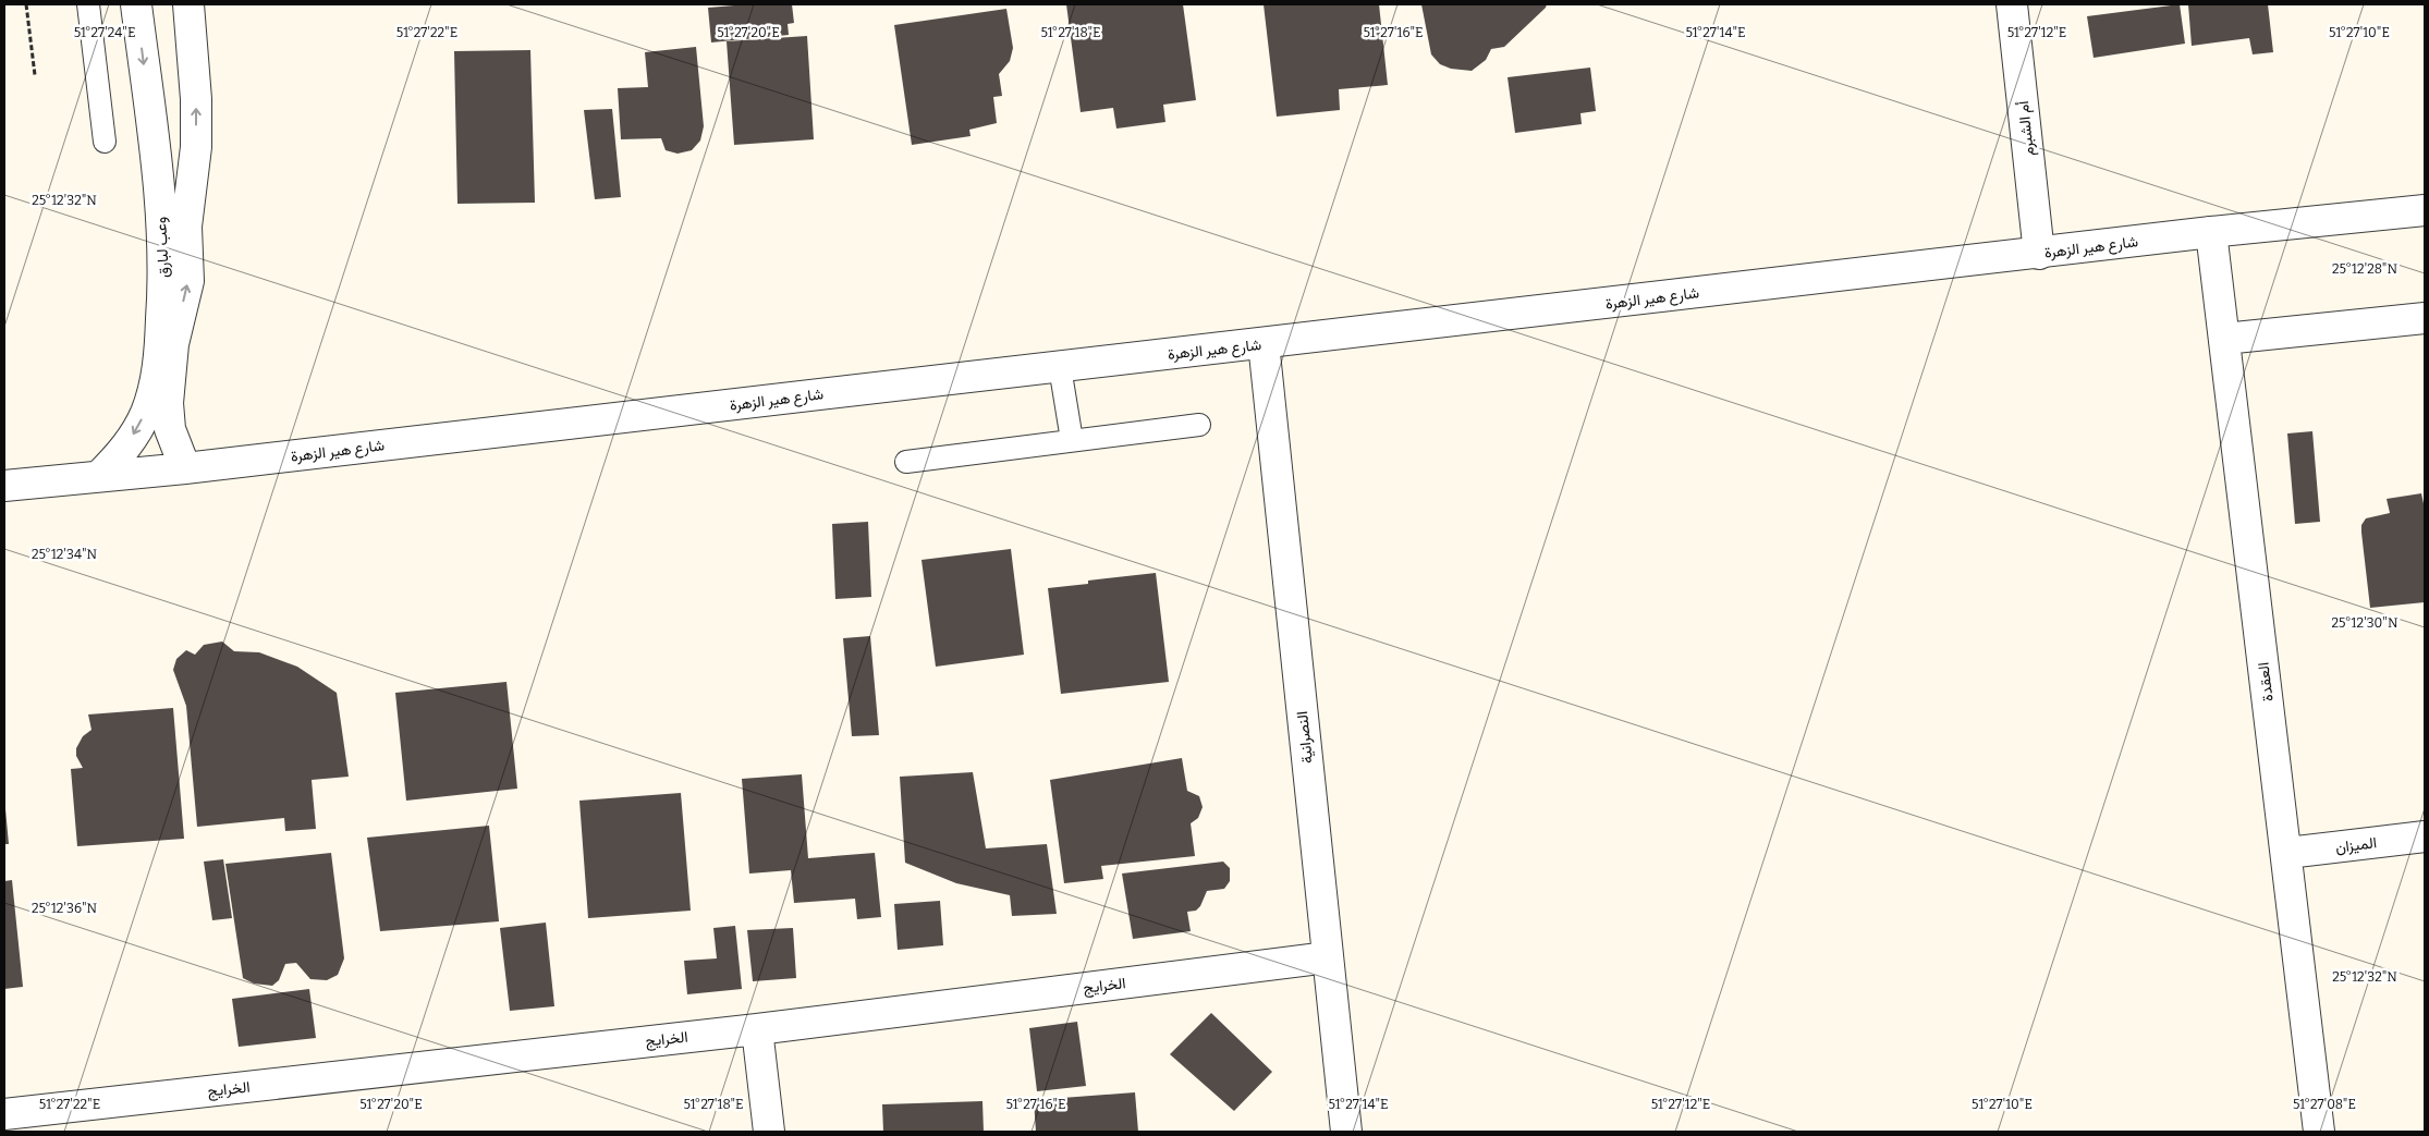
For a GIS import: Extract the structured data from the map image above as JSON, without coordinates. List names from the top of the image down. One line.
{"streets":{"street":["أم الشبرم","وعب لبارق","شارع هير الزهرة","العقدة","النصرانية","الميزان","الخرايج"]},"crossings":[["أم الشبرم","شارع هير الزهرة"],["وعب لبارق","شارع هير الزهرة"],["شارع هير الزهرة","العقدة"],["شارع هير الزهرة","النصرانية"],["العقدة","الميزان"],["النصرانية","الخرايج"]],"coordinates":["51°27'24\"E","51°27'22\"E","51°27'20\"E","51°27'18\"E","51°27'16\"E","51°27'14\"E","51°27'12\"E","51°27'10\"E","25°12'32\"N","25°12'28\"N","25°12'34\"N","25°12'30\"N","25°12'36\"N","51°27'08\"E"]}
